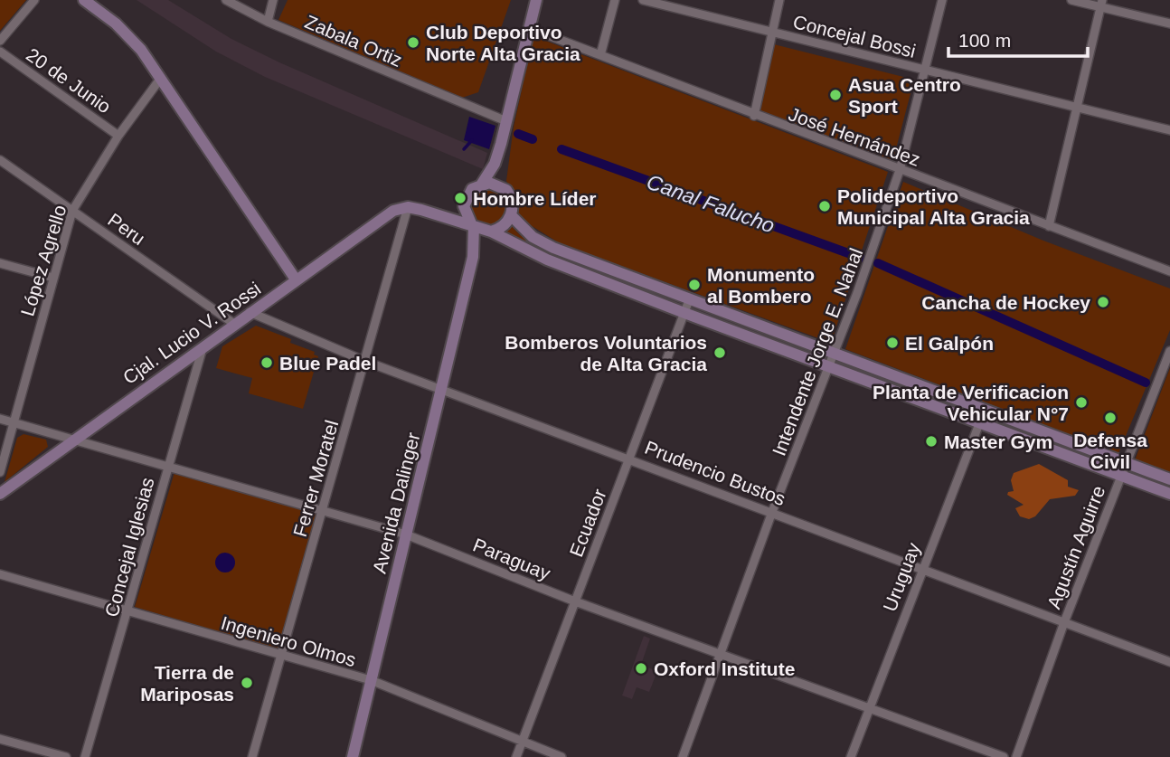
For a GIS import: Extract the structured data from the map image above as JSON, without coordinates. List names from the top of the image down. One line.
{"streets":{"main road":["Cjal. Lucio V. Rossi","Avenida Dalinger"],"street":["Concejal Bossi","Zabala Ortiz","20 de Junio","José Hernández","Peru","López Agrello","Intendente Jorge E. Nahal","Prudencio Bustos","Ferrer Moratel","Ecuador","Concejal Iglesias","Agustín Aguirre","Paraguay","Uruguay","Ingeniero Olmos"]},"crossings":[["Concejal Bossi","Intendente Jorge E. Nahal"],["20 de Junio","López Agrello"],["José Hernández","Intendente Jorge E. Nahal"],["Peru","López Agrello"],["Peru","Cjal. Lucio V. Rossi"],["López Agrello","Paraguay"],["Cjal. Lucio V. Rossi","Prudencio Bustos"],["Cjal. Lucio V. Rossi","Ferrer Moratel"],["Cjal. Lucio V. Rossi","Concejal Iglesias"],["Cjal. Lucio V. Rossi","Paraguay"],["Intendente Jorge E. Nahal","Prudencio Bustos"],["Intendente Jorge E. Nahal","Paraguay"],["Prudencio Bustos","Ferrer Moratel"],["Prudencio Bustos","Avenida Dalinger"],["Prudencio Bustos","Ecuador"],["Prudencio Bustos","Agustín Aguirre"],["Prudencio Bustos","Uruguay"],["Ferrer Moratel","Paraguay"],["Ferrer Moratel","Ingeniero Olmos"],["Avenida Dalinger","Paraguay"],["Avenida Dalinger","Ingeniero Olmos"],["Ecuador","Paraguay"],["Ecuador","Ingeniero Olmos"],["Concejal Iglesias","Paraguay"],["Concejal Iglesias","Ingeniero Olmos"],["Paraguay","Uruguay"]],"water":["Canal Falucho"],"places":["Club Deportivo Norte Alta Gracia","Asua Centro Sport","Hombre Líder","Polideportivo Municipal Alta Gracia","Monumento al Bombero","Cancha de Hockey","El Galpón","Bomberos Voluntarios de Alta Gracia","Blue Padel","Planta de Verificacion Vehicular N°7","Defensa Civil","Master Gym","Oxford Institute","Tierra de Mariposas"],"scale_bar":"100 m"}
